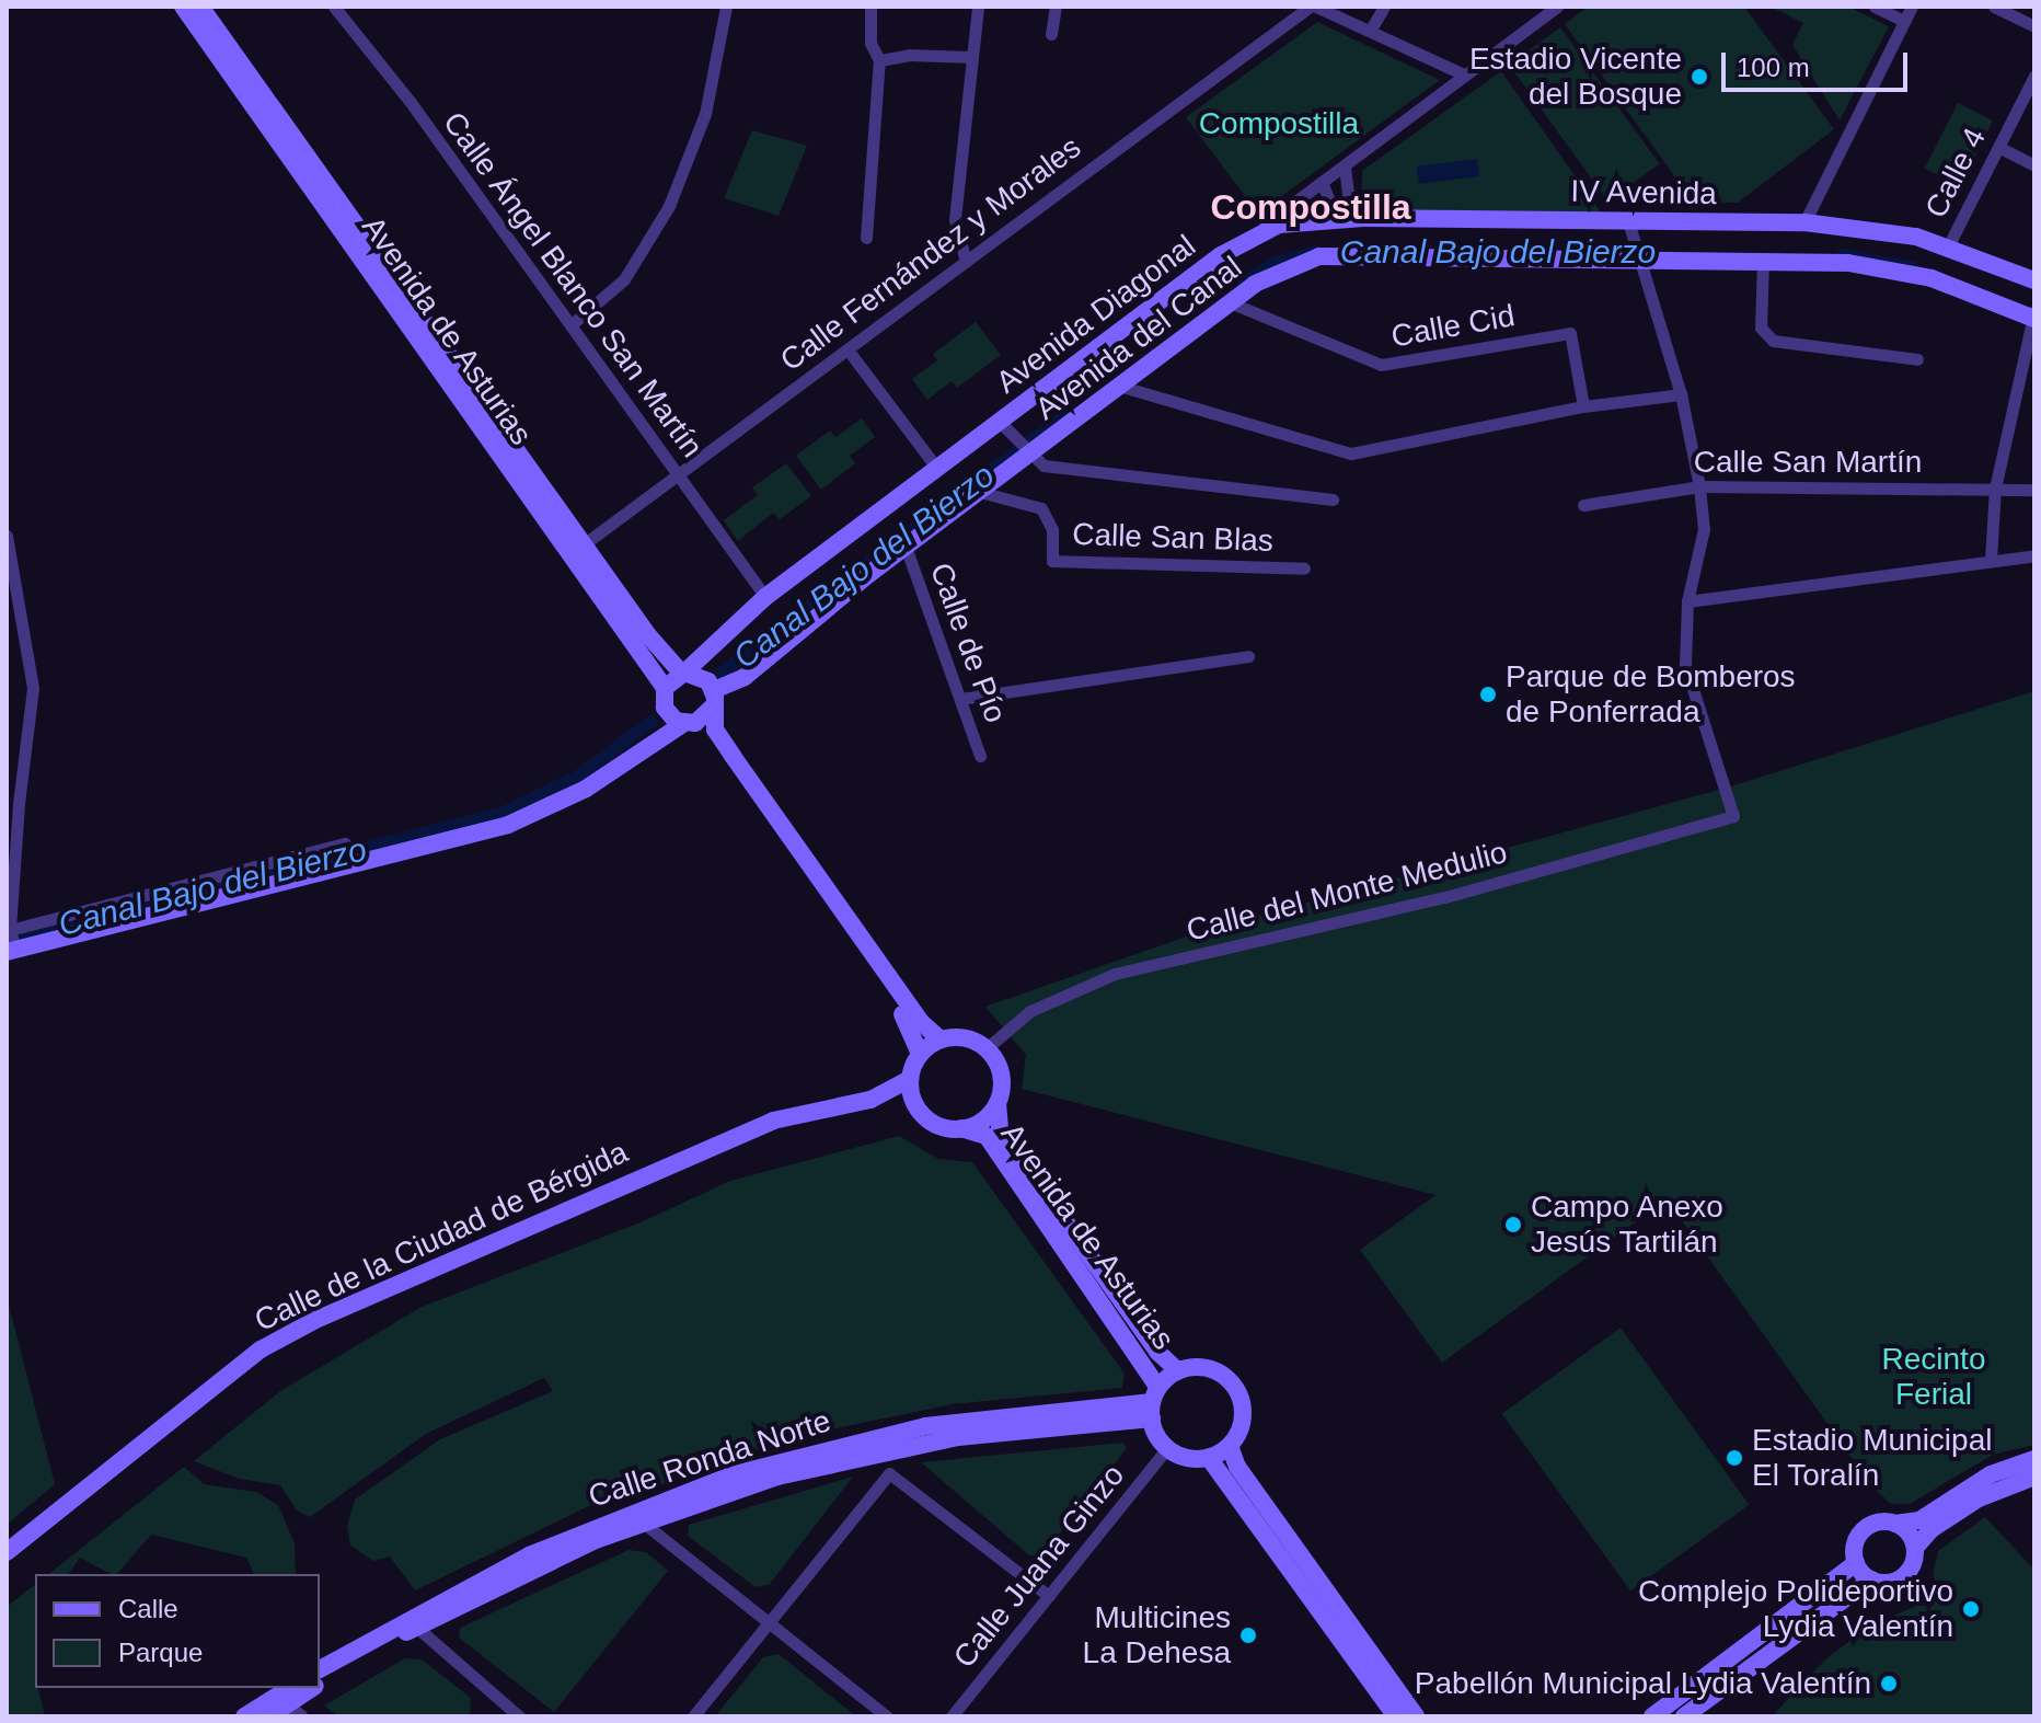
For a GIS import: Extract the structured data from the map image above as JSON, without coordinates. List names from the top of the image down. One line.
{"streets":{"street":["Calle 4","IV Avenida","Calle Fernández y Morales","Calle Ángel Blanco San Martín","Avenida Diagonal","Calle Cid","Avenida de Asturias","Avenida del Canal","Calle San Martín","Calle San Blas","Calle de Pío","Calle del Monte Medulio","Calle de la Ciudad de Bérgida","Calle Ronda Norte","Calle Juana Ginzo"]},"crossings":[["Calle 4","IV Avenida"],["IV Avenida","Avenida Diagonal"],["Calle Fernández y Morales","Calle Ángel Blanco San Martín"],["Calle Fernández y Morales","Avenida de Asturias"],["Calle Ángel Blanco San Martín","Avenida Diagonal"],["Avenida Diagonal","Avenida de Asturias"],["Avenida Diagonal","Avenida del Canal"],["Calle Cid","Avenida del Canal"],["Avenida de Asturias","Avenida del Canal"],["Avenida de Asturias","Calle del Monte Medulio"],["Avenida de Asturias","Calle de la Ciudad de Bérgida"],["Avenida de Asturias","Calle Ronda Norte"],["Avenida de Asturias","Calle Juana Ginzo"],["Avenida del Canal","Calle San Blas"],["Avenida del Canal","Calle de Pío"],["Calle del Monte Medulio","Calle de la Ciudad de Bérgida"],["Calle Ronda Norte","Calle Juana Ginzo"]],"districts":["Compostilla"],"water":["Canal Bajo del Bierzo"],"parks":["Compostilla","Recinto Ferial"],"places":["Estadio Vicente del Bosque","Parque de Bomberos de Ponferrada","Campo Anexo Jesús Tartilán","Estadio Municipal El Toralín","Complejo Polideportivo Lydia Valentín","Multicines La Dehesa","Pabellón Municipal Lydia Valentín"],"legend":["Calle","Parque"],"scale_bar":"100 m"}
